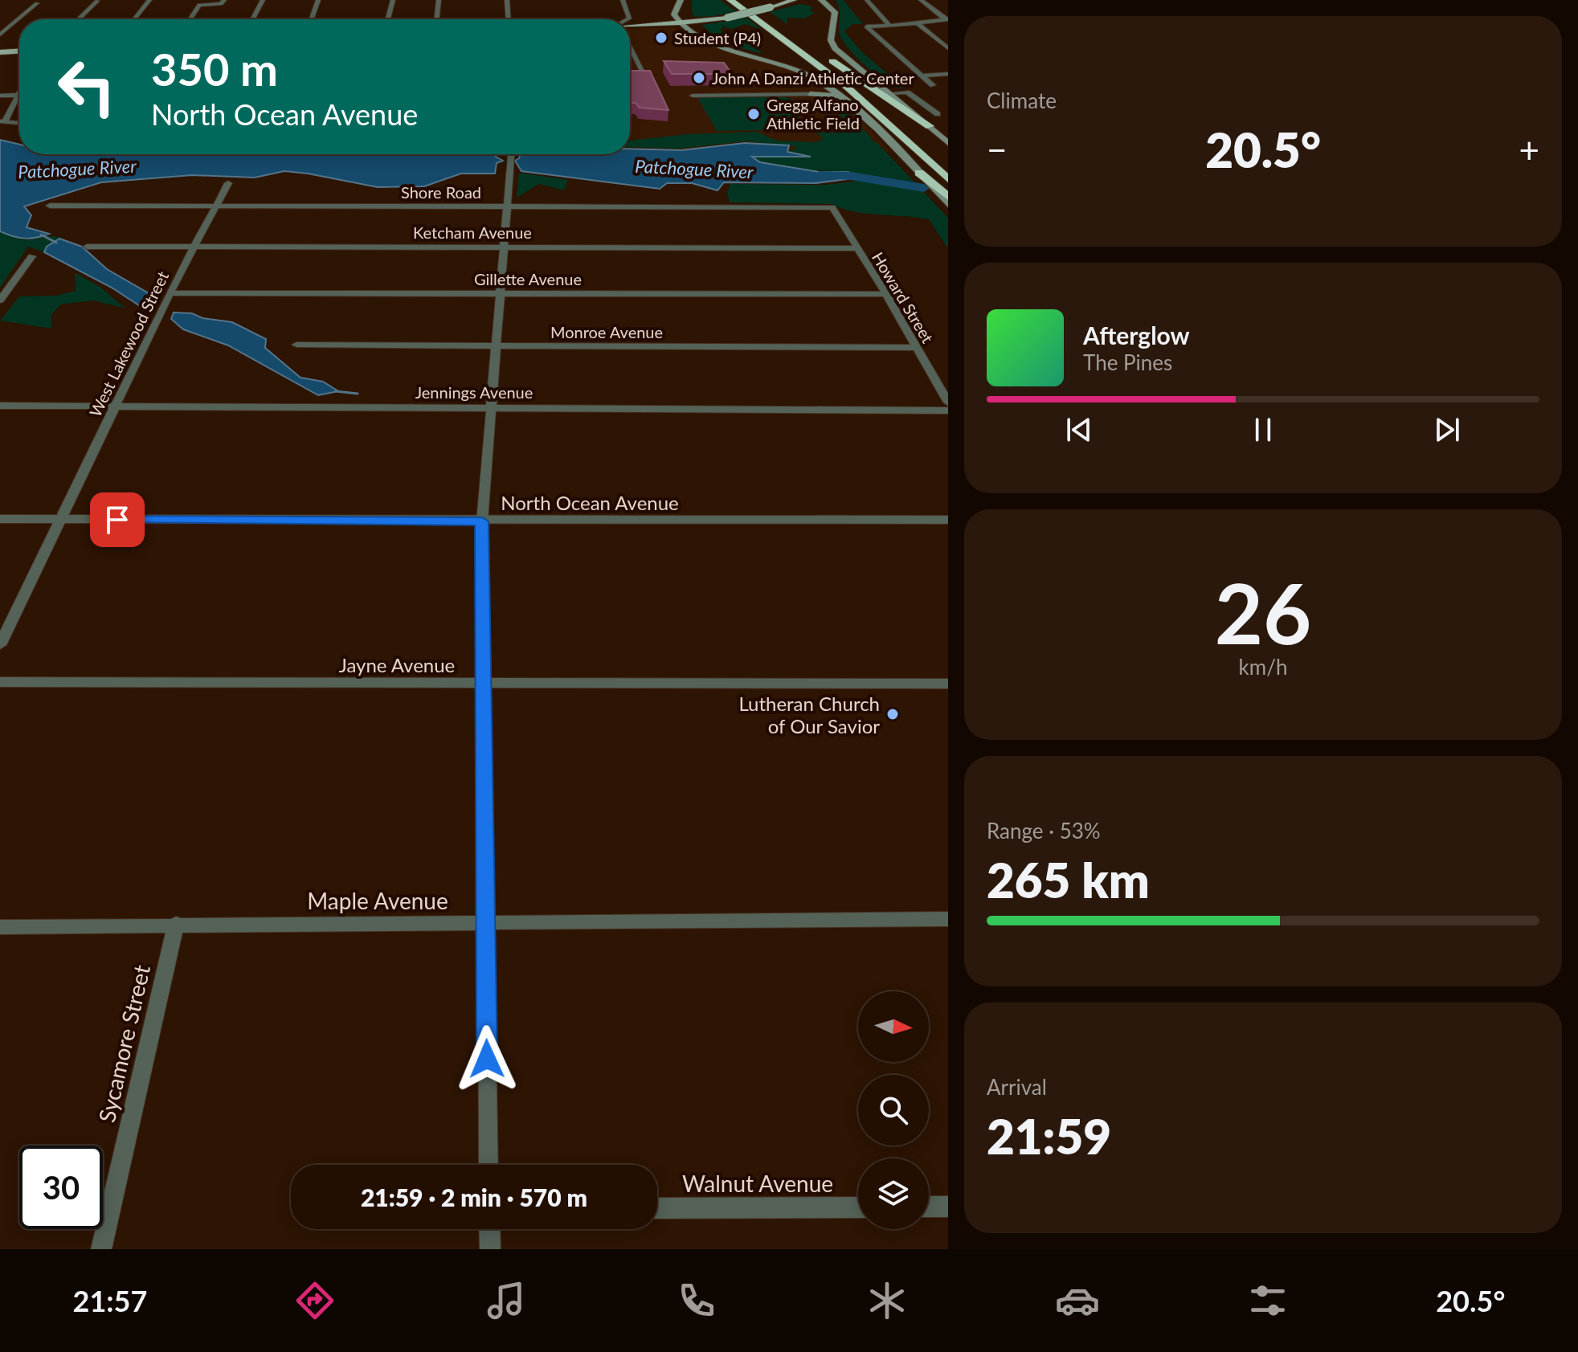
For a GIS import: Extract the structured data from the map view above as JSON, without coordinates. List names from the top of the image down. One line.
{"streets":{"street":["Shore Road","Ketcham Avenue","Gillette Avenue","Howard Street","Monroe Avenue","West Lakewood Street","Jennings Avenue","North Ocean Avenue","Jayne Avenue","Maple Avenue","Sycamore Street","Walnut Avenue"]},"crossings":[["Shore Road","Howard Street"],["Shore Road","West Lakewood Street"],["Ketcham Avenue","Howard Street"],["Ketcham Avenue","West Lakewood Street"],["Gillette Avenue","Howard Street"],["Gillette Avenue","West Lakewood Street"],["Howard Street","Monroe Avenue"],["West Lakewood Street","Jennings Avenue"],["West Lakewood Street","North Ocean Avenue"],["Maple Avenue","Sycamore Street"]],"water":["Patchogue River"],"places":["Student (P4)","John A Danzi Athletic Center","Gregg Alfano Athletic Field","Lutheran Church of Our Savior"],"north":"right","page":{"tile":["Climate",["26","km/h"],["Range · 53%","265 km"],["Arrival","21:59"]],"turn":["350 m","North Ocean Avenue"],"heat":["−","20.5°","+"],"song":["Afterglow","The Pines"],"limit":"30","trip":"21:59 · 2 min · 570 m","tabs":["21:57","20.5°"]}}
